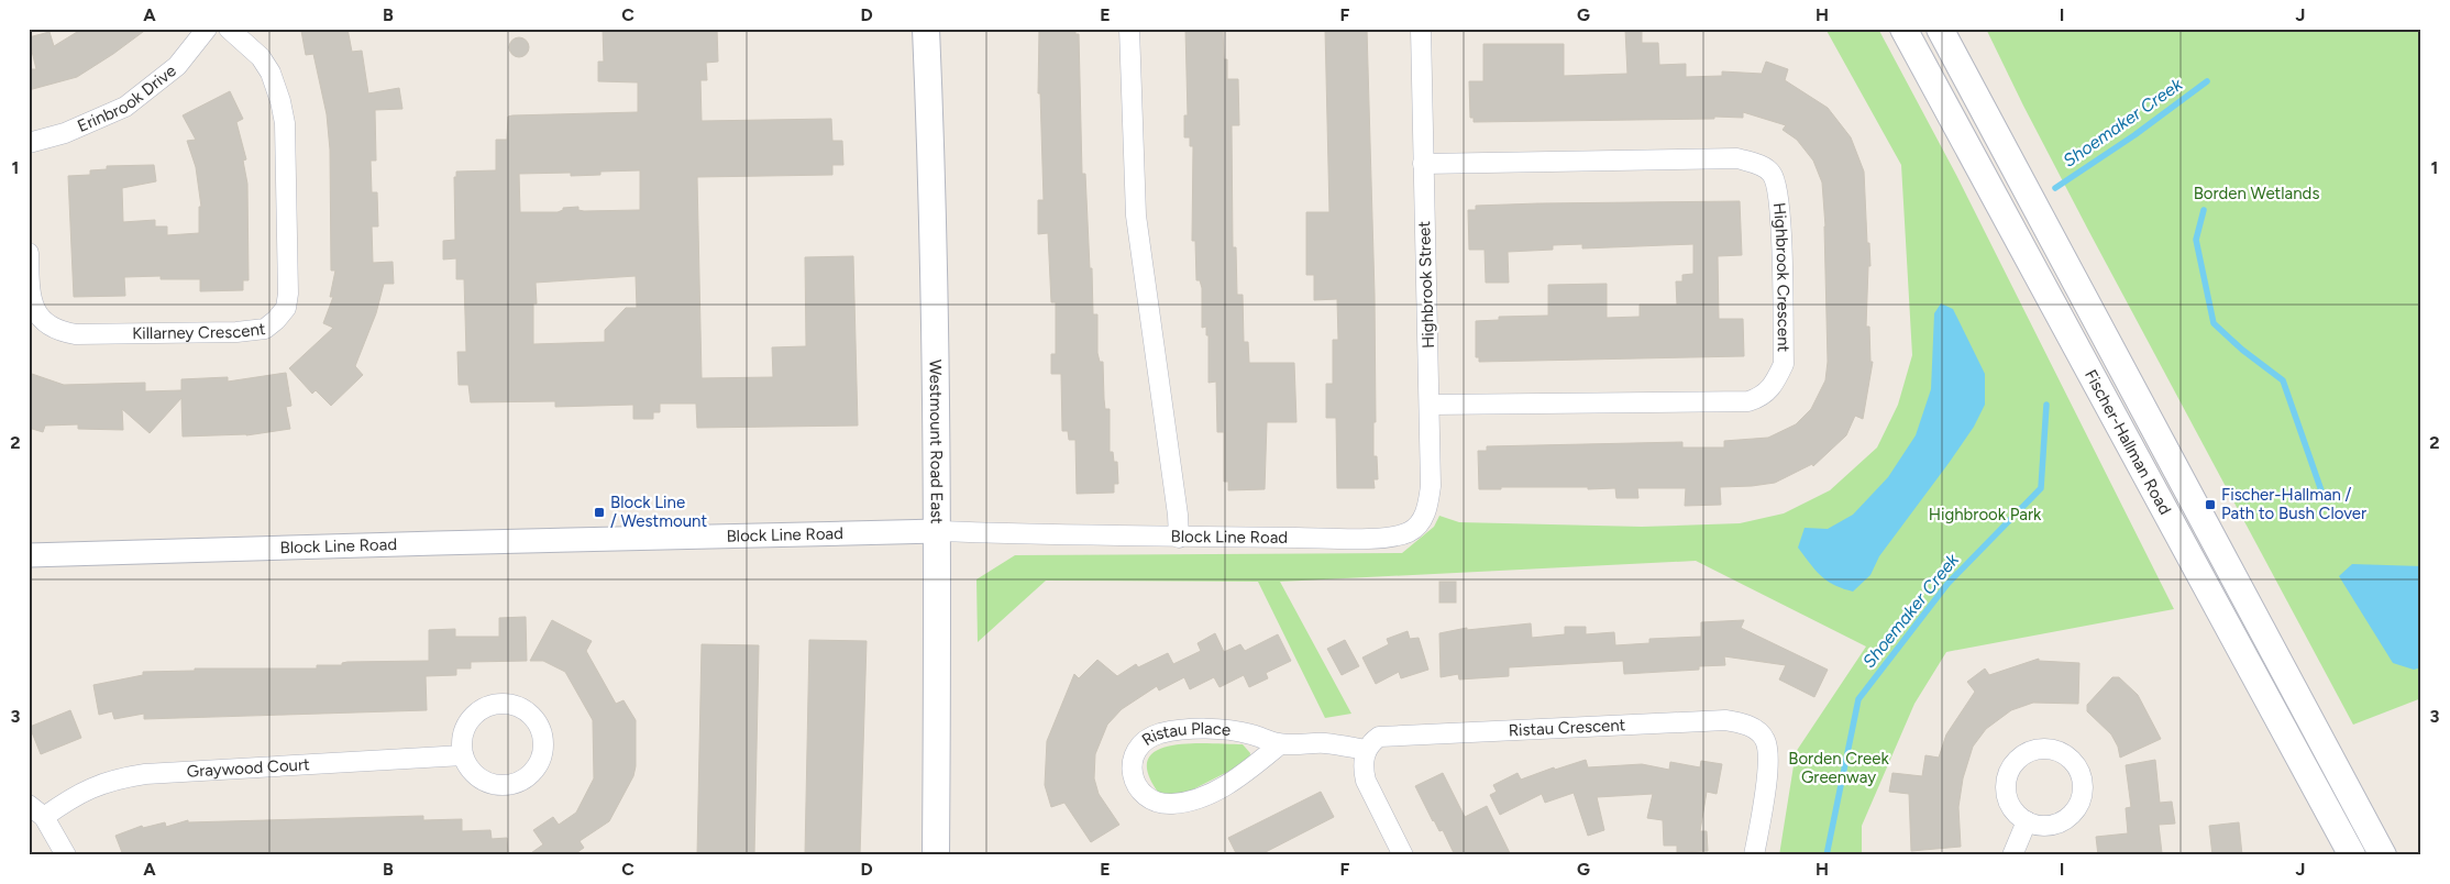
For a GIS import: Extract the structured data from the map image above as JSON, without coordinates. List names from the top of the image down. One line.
{"streets":{"main road":["Westmount Road East","Fischer-Hallman Road"],"street":["Erinbrook Drive","Highbrook Crescent","Highbrook Street","Killarney Crescent","Block Line Road","Ristau Crescent","Ristau Place","Graywood Court"]},"crossings":[["Highbrook Crescent","Highbrook Street"],["Highbrook Street","Block Line Road"],["Westmount Road East","Block Line Road"],["Ristau Crescent","Ristau Place"]],"water":["Shoemaker Creek"],"parks":["Borden Wetlands","Highbrook Park","Borden Creek Greenway"],"places":{"transit":["Fischer-Hallman / Path to Bush Clover","Block Line / Westmount"]},"grid":{"columns":["A","B","C","D","E","F","G","H","I","J"],"rows":["1","2","3"]}}
